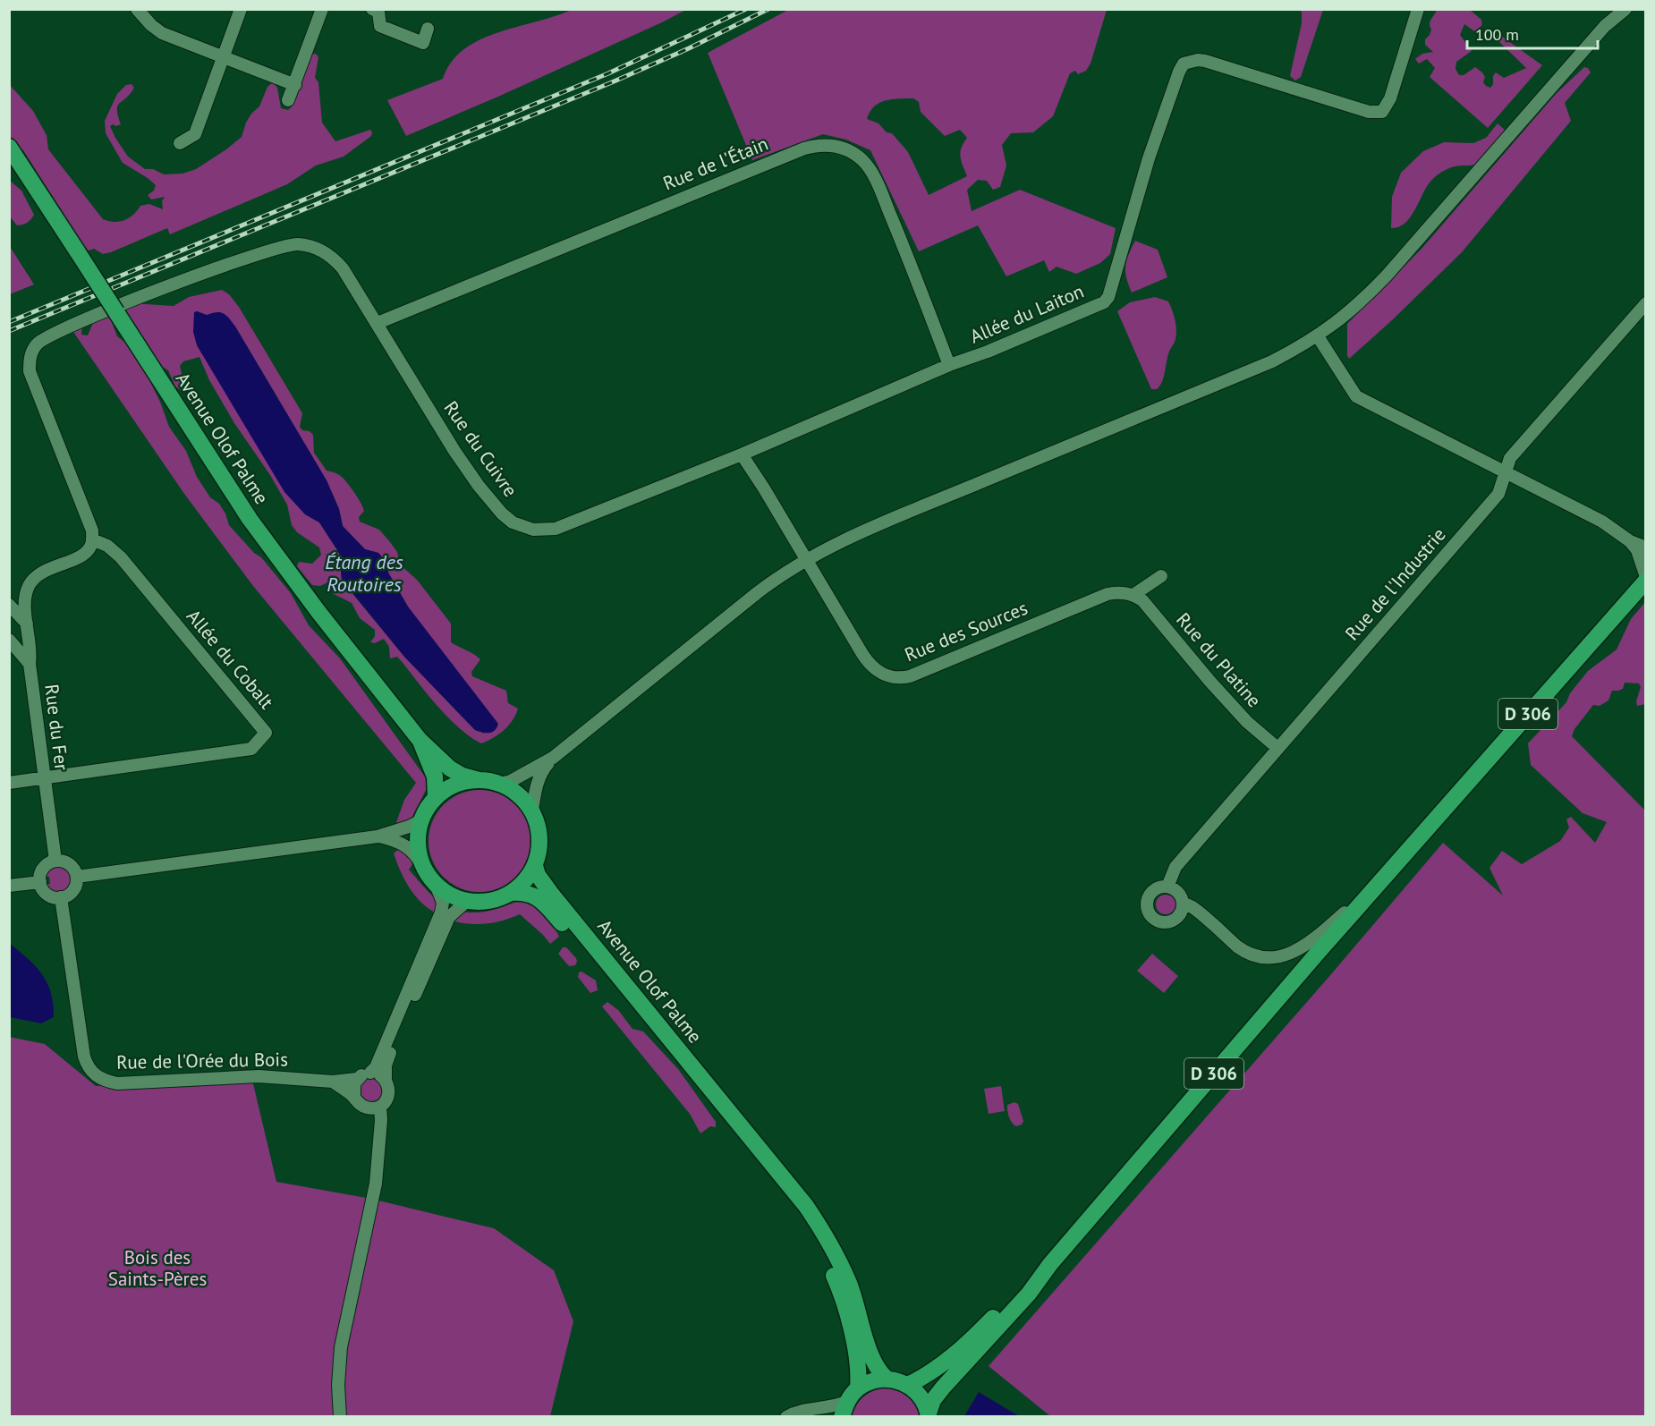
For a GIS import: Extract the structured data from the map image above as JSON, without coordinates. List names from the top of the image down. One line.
{"streets":{"main road":["Avenue Olof Palme","D 306"],"street":["Rue de l'Étain","Allée du Laiton","Rue du Cuivre","Rue de l'Industrie","Rue des Sources","Allée du Cobalt","Rue du Platine","Rue du Fer","Rue de l'Orée du Bois"]},"crossings":[["Rue de l'Étain","Allée du Laiton"],["Rue de l'Étain","Rue du Cuivre"],["Allée du Laiton","Rue du Cuivre"],["Allée du Laiton","Rue des Sources"],["Rue du Cuivre","Rue des Sources"],["Rue du Cuivre","Allée du Cobalt"],["Rue du Cuivre","Rue du Fer"],["Rue de l'Industrie","Rue du Platine"],["Rue des Sources","Rue du Platine"],["Allée du Cobalt","Rue du Fer"],["Rue du Fer","Rue de l'Orée du Bois"]],"water":["Étang des Routoires"],"parks":["Bois des Saints-Pères"],"scale_bar":"100 m"}
